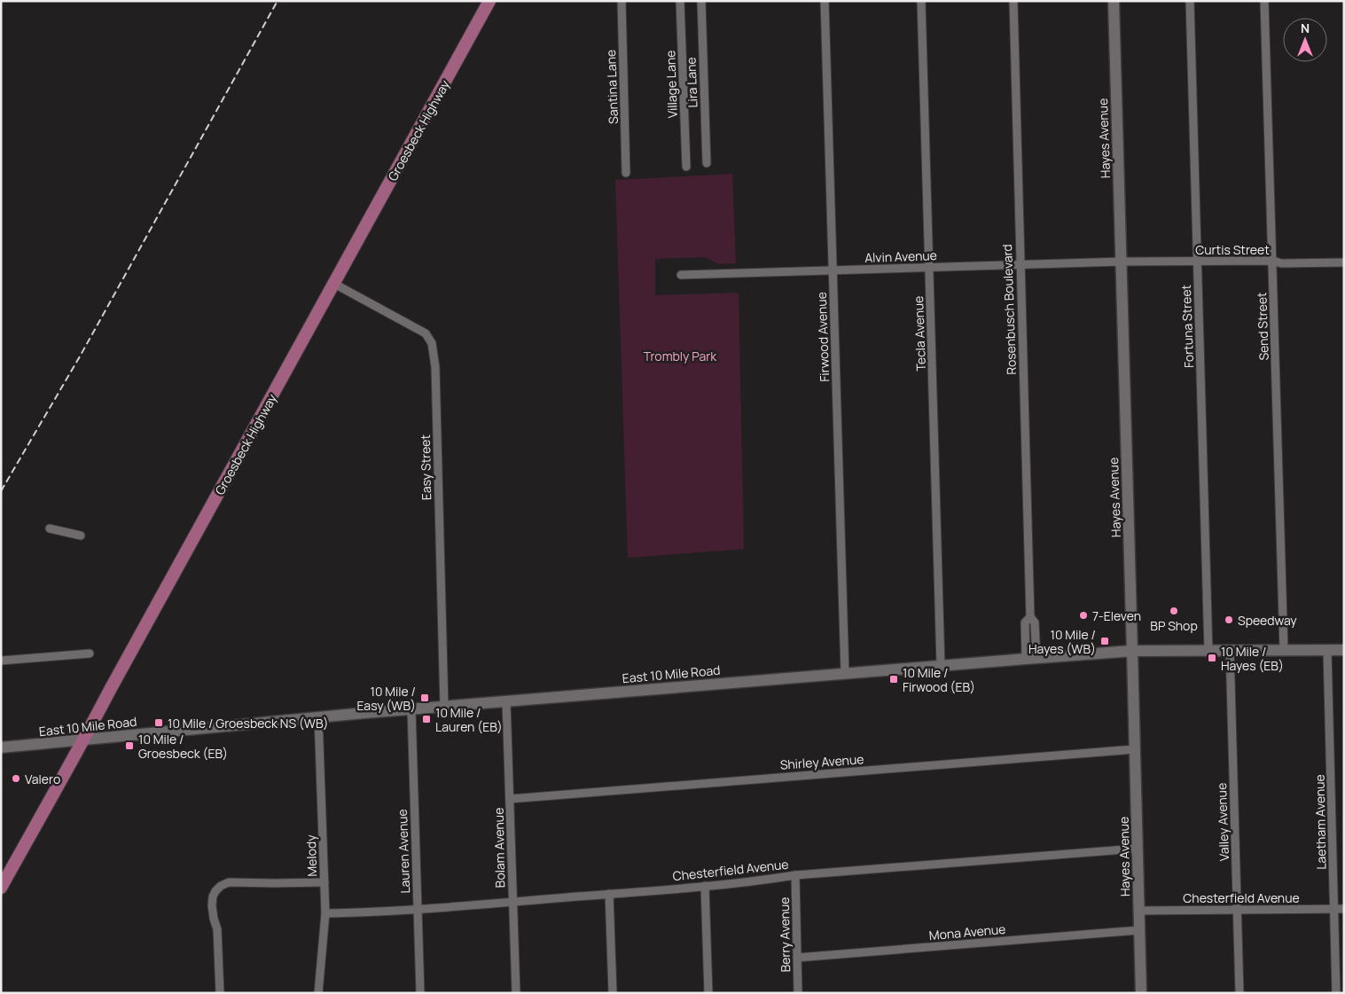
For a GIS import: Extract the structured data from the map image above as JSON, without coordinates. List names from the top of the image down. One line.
{"streets":{"main road":["Groesbeck Highway","Hayes Avenue","East 10 Mile Road"],"street":["Lira Lane","Village Lane","Santina Lane","Curtis Street","Alvin Avenue","Rosenbusch Boulevard","Fortuna Street","Send Street","Tecla Avenue","Firwood Avenue","Easy Street","Shirley Avenue","Valley Avenue","Laetham Avenue","Bolam Avenue","Lauren Avenue","Melody","Chesterfield Avenue","Mona Avenue","Berry Avenue"]},"crossings":[["Groesbeck Highway","Easy Street"],["Groesbeck Highway","East 10 Mile Road"],["Hayes Avenue","Curtis Street"],["Hayes Avenue","Alvin Avenue"],["Hayes Avenue","East 10 Mile Road"],["Hayes Avenue","Shirley Avenue"],["Hayes Avenue","Chesterfield Avenue"],["Hayes Avenue","Mona Avenue"],["Curtis Street","Alvin Avenue"],["Curtis Street","Fortuna Street"],["Curtis Street","Send Street"],["Alvin Avenue","Rosenbusch Boulevard"],["Alvin Avenue","Tecla Avenue"],["Alvin Avenue","Firwood Avenue"],["Rosenbusch Boulevard","East 10 Mile Road"],["Fortuna Street","East 10 Mile Road"],["Send Street","East 10 Mile Road"],["Tecla Avenue","East 10 Mile Road"],["Firwood Avenue","East 10 Mile Road"],["Easy Street","East 10 Mile Road"],["East 10 Mile Road","Valley Avenue"],["East 10 Mile Road","Laetham Avenue"],["East 10 Mile Road","Bolam Avenue"],["East 10 Mile Road","Lauren Avenue"],["East 10 Mile Road","Melody"],["Shirley Avenue","Bolam Avenue"],["Valley Avenue","Chesterfield Avenue"],["Laetham Avenue","Chesterfield Avenue"],["Bolam Avenue","Chesterfield Avenue"],["Lauren Avenue","Chesterfield Avenue"],["Melody","Chesterfield Avenue"],["Chesterfield Avenue","Berry Avenue"],["Mona Avenue","Berry Avenue"]],"parks":["Trombly Park"],"places":{"other":["BP Shop","7-Eleven","Speedway","Valero"],"transit":["10 Mile / Hayes (WB)","10 Mile / Hayes (EB)","10 Mile / Firwood (EB)","10 Mile / Easy (WB)","10 Mile / Lauren (EB)","10 Mile / Groesbeck NS (WB)","10 Mile / Groesbeck (EB)"]},"north":"top"}
